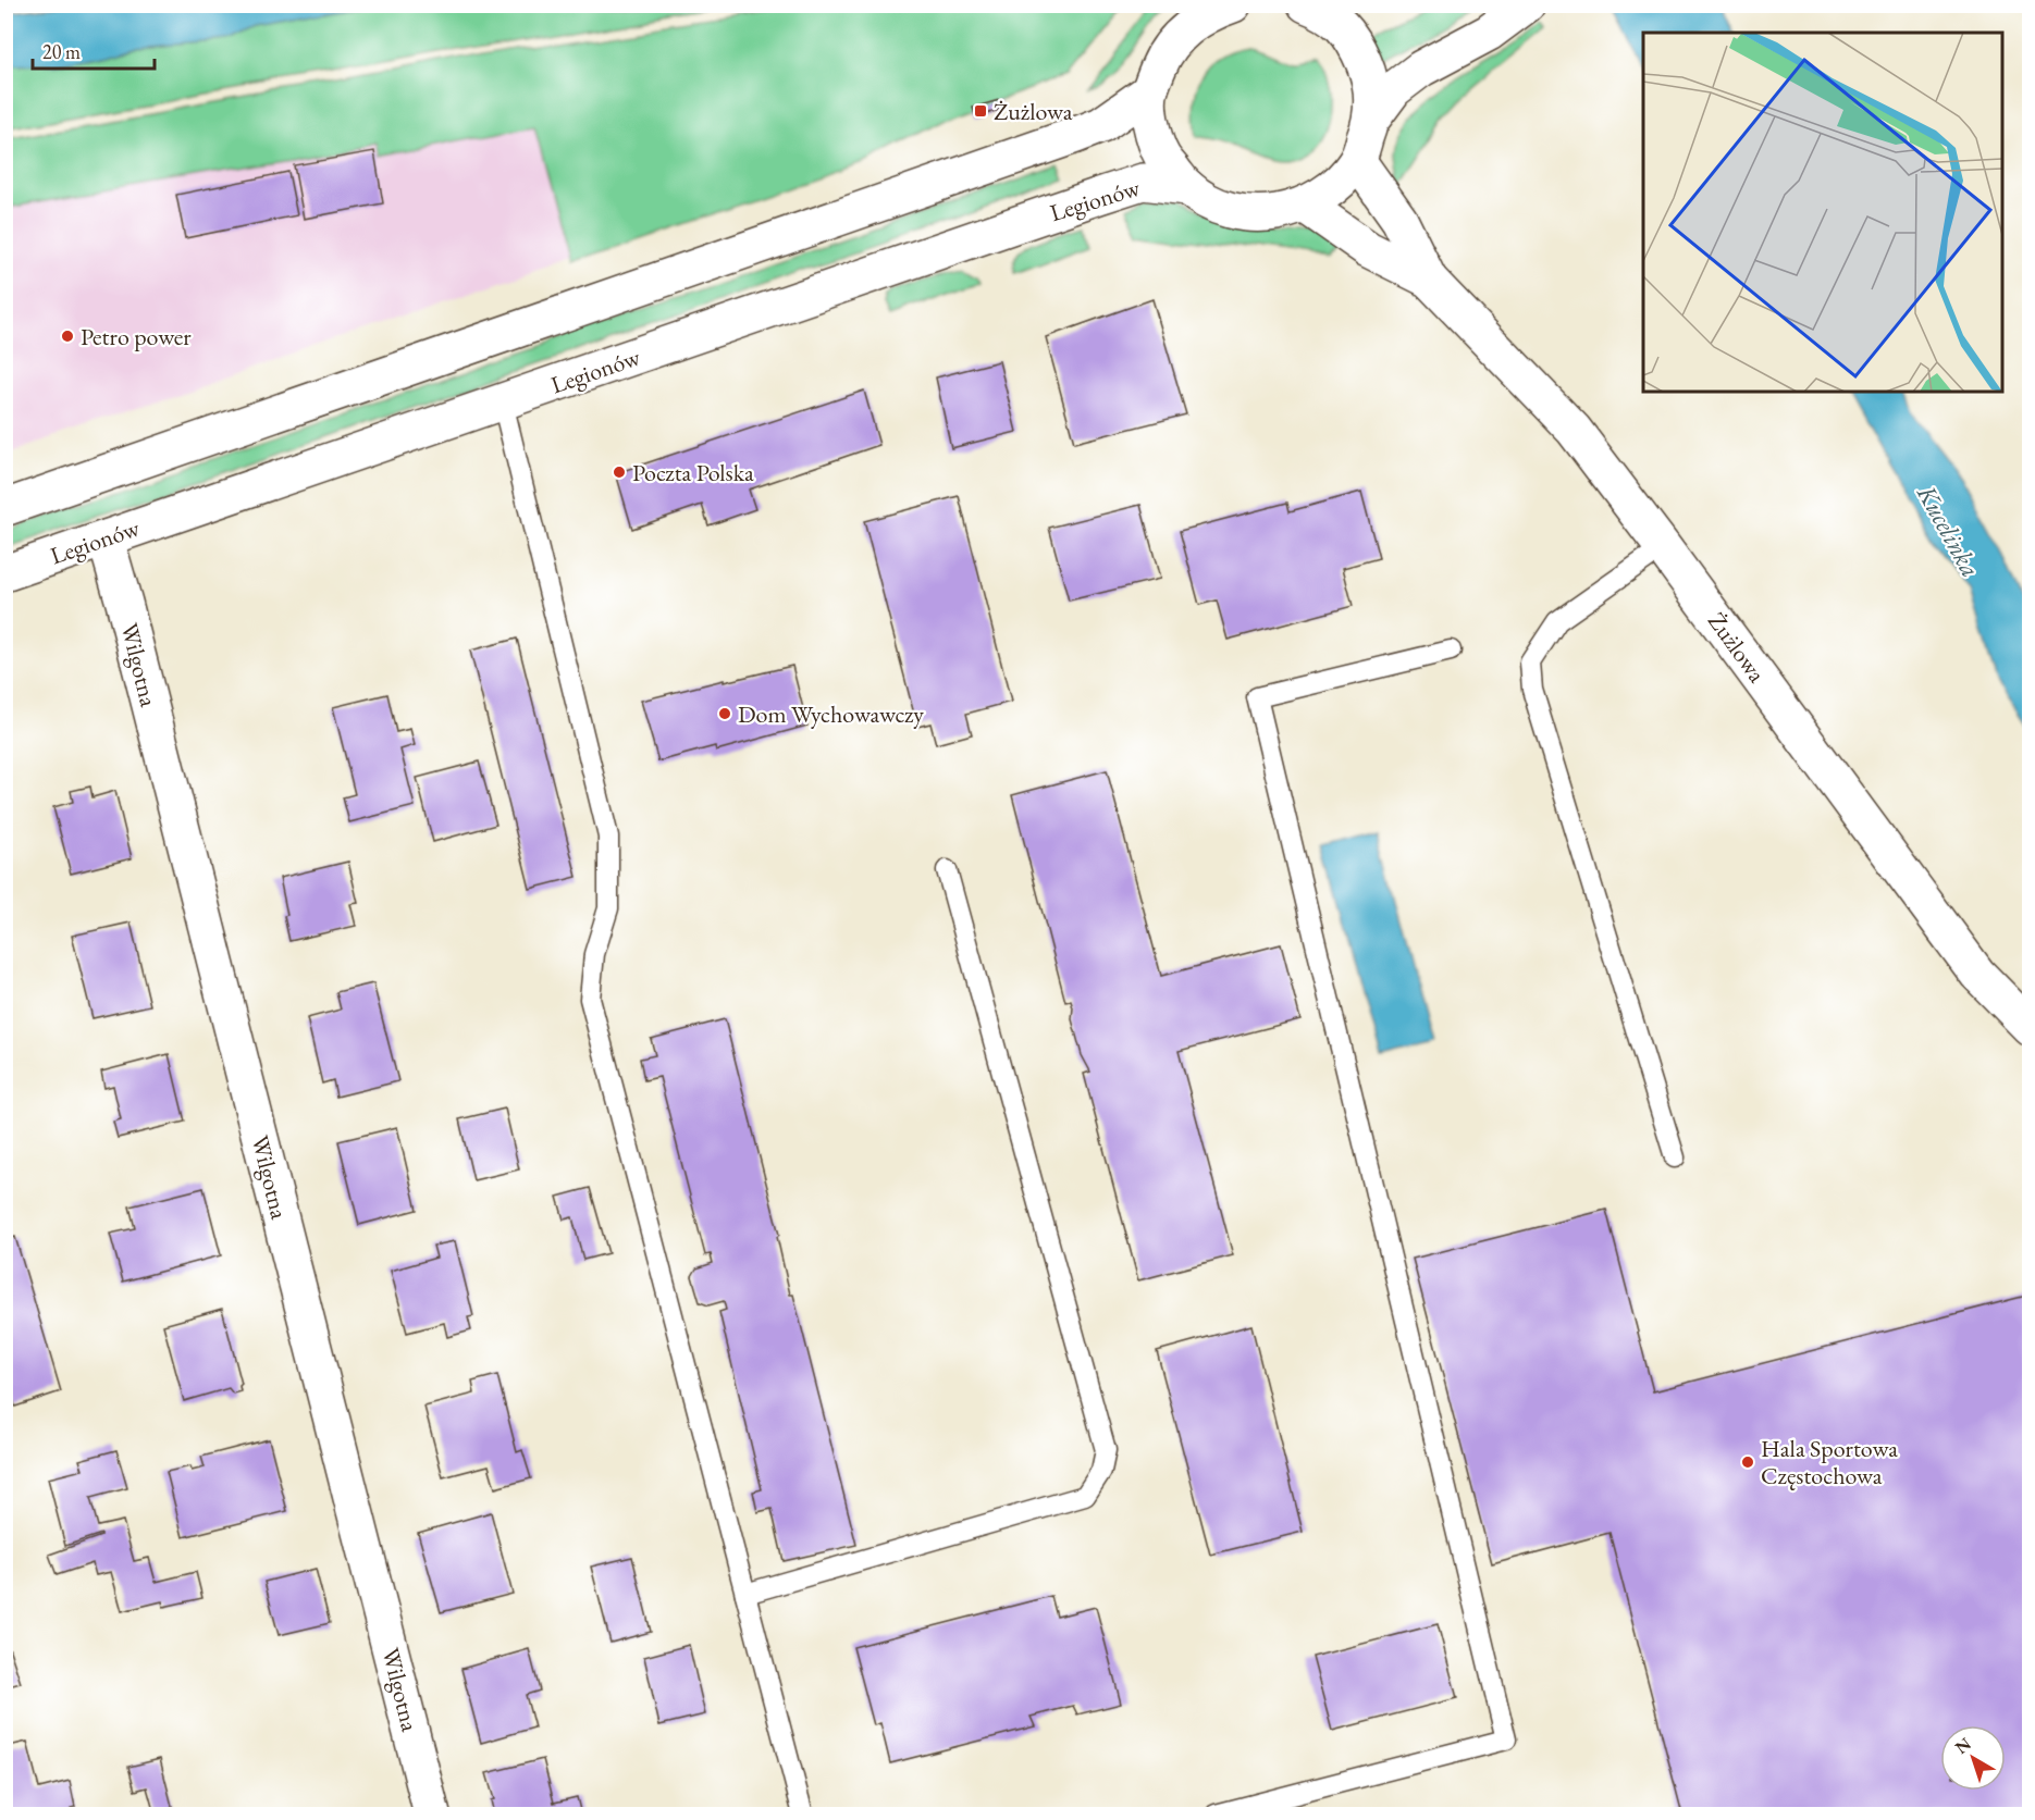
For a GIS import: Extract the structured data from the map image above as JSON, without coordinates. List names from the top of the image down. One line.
{"streets":{"street":["Legionów","Żużlowa","Wilgotna"]},"crossings":[["Legionów","Wilgotna"]],"water":["Kucelinka"],"places":{"transit":["Żużlowa"],"other":["Petro power","Poczta Polska","Dom Wychowawczy","Hala Sportowa Częstochowa"]},"scale_bar":"20 m","north":"top left"}
